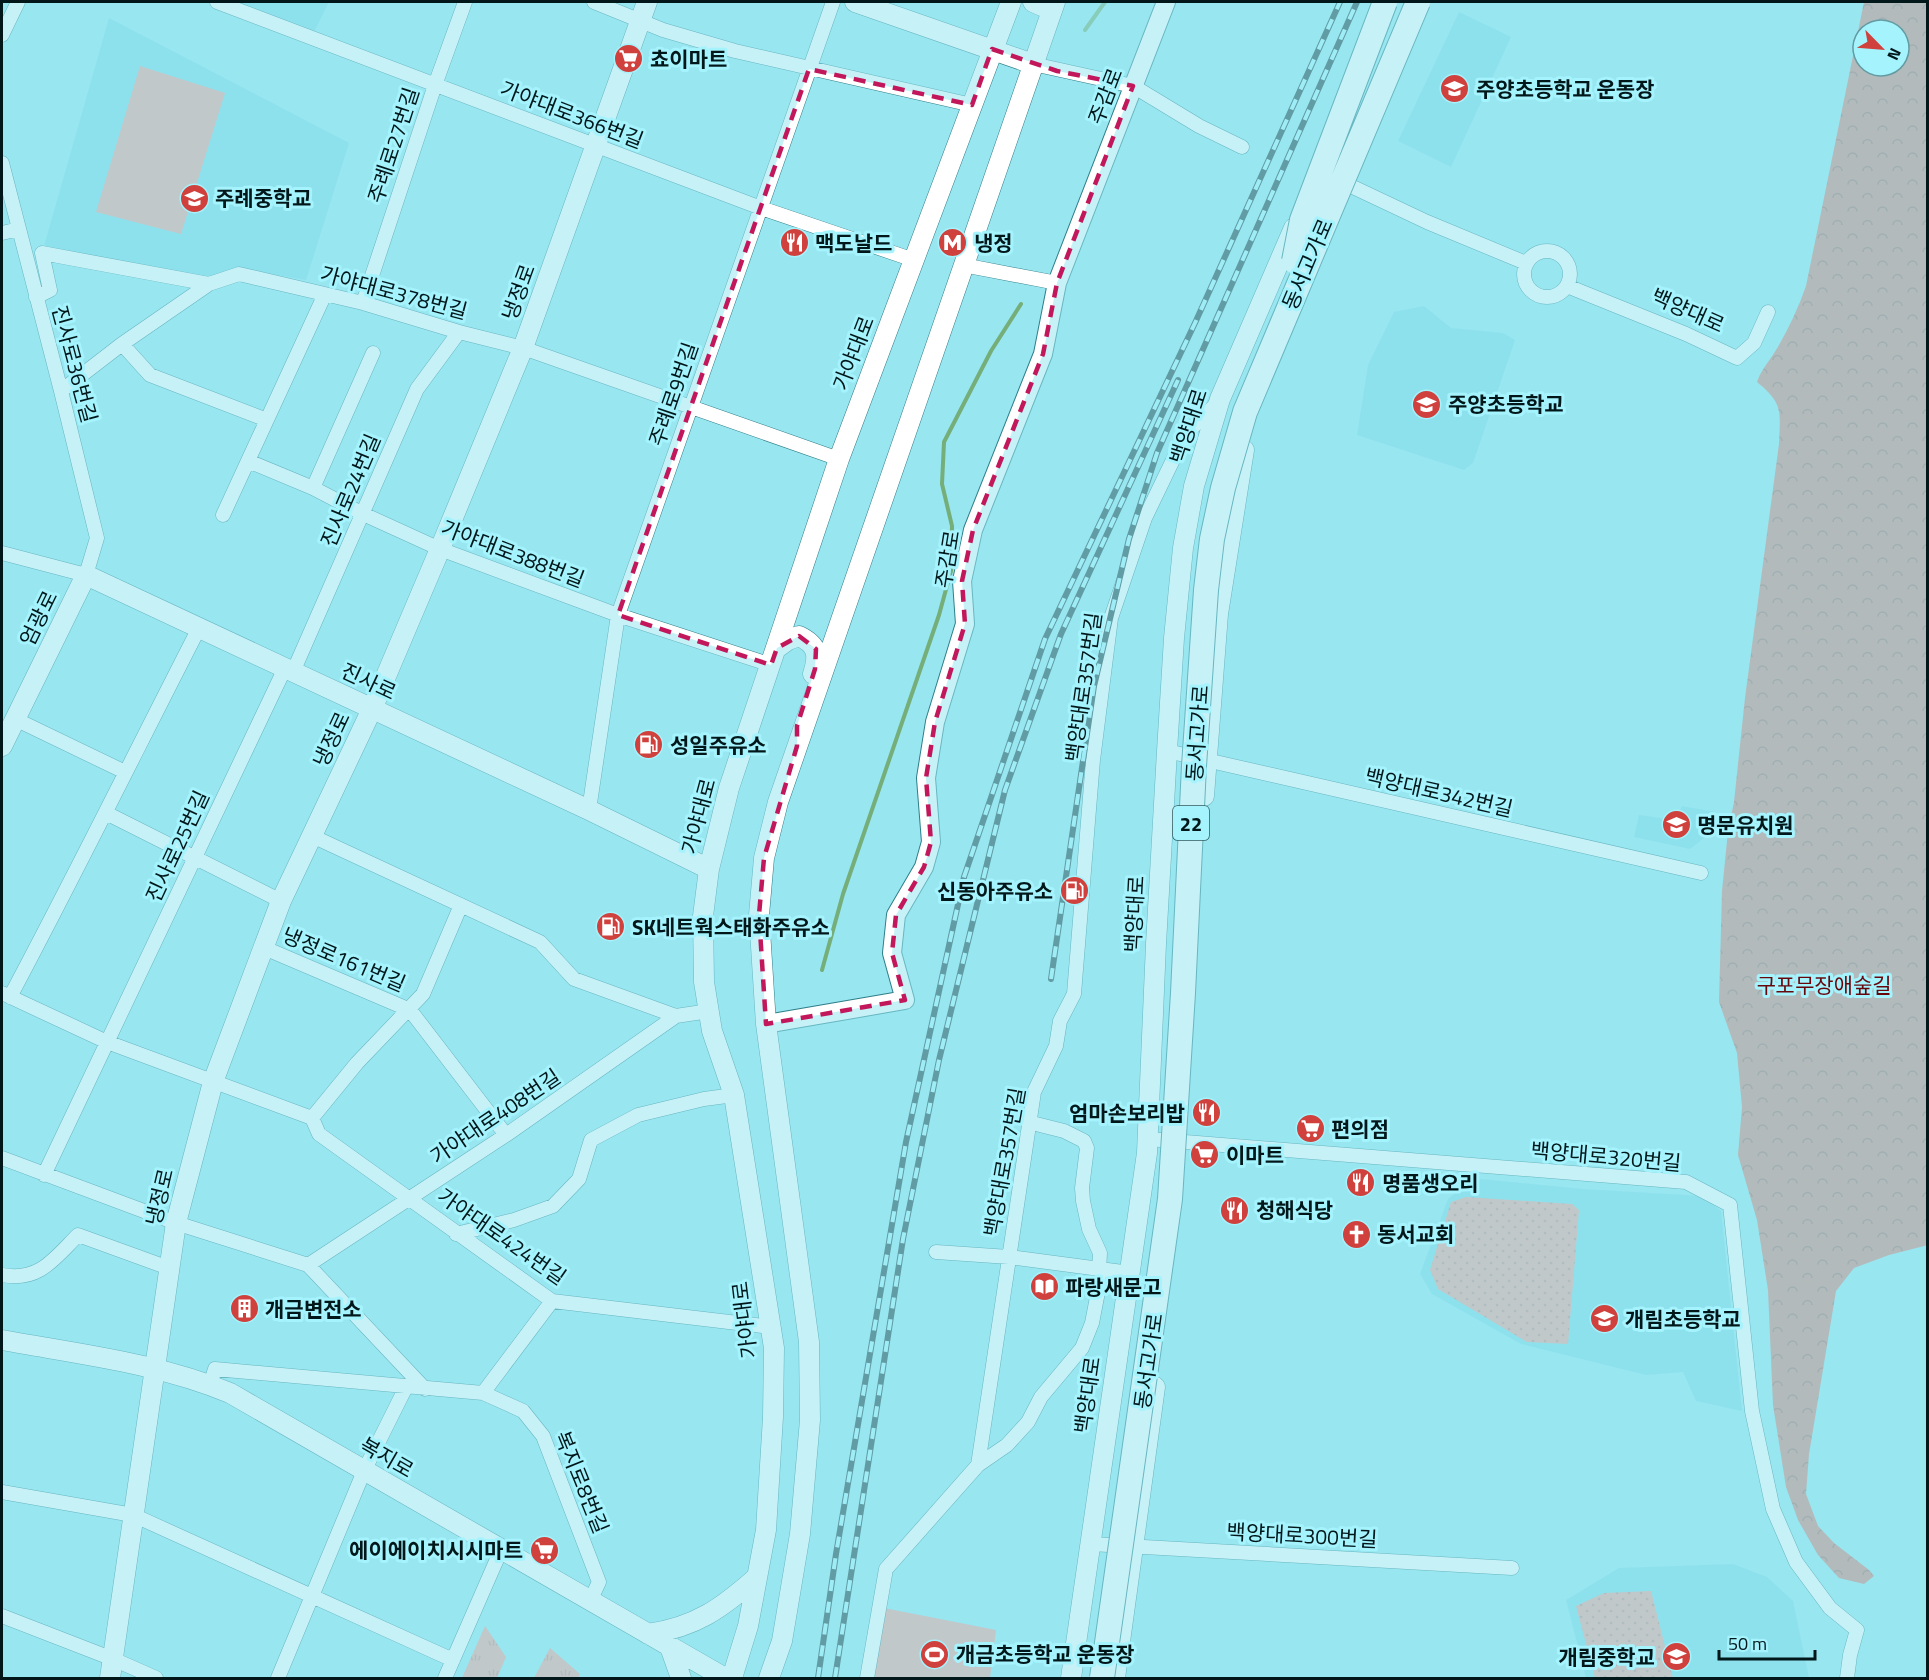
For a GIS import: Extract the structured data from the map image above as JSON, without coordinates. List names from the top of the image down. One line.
{"streets":{"highway":["동서고가로","22"],"main road":["냉정로","백양대로","가야대로","엄광로","진사로","복지로"],"street":["주감로","가야대로366번길","주례로27번길","가야대로378번길","진사로36번길","주례로9번길","진사로24번길","가야대로388번길","백양대로357번길","백양대로342번길","진사로25번길","냉정로161번길","가야대로408번길","백양대로320번길","가야대로424번길","복지로8번길","백양대로300번길"]},"crossings":[["가야대로366번길","주례로27번길"],["가야대로366번길","냉정로"],["가야대로366번길","가야대로"],["가야대로366번길","주례로9번길"],["주례로27번길","가야대로378번길"],["가야대로378번길","냉정로"],["가야대로378번길","가야대로"],["가야대로378번길","진사로36번길"],["가야대로378번길","주례로9번길"],["가야대로378번길","진사로24번길"],["냉정로","가야대로388번길"],["냉정로","진사로"],["냉정로","냉정로161번길"],["냉정로","복지로"],["백양대로","백양대로357번길"],["백양대로","백양대로342번길"],["백양대로","백양대로320번길"],["백양대로","백양대로300번길"],["가야대로","가야대로388번길"],["가야대로","진사로"],["가야대로","가야대로408번길"],["가야대로","가야대로424번길"],["진사로36번길","엄광로"],["진사로36번길","진사로"],["주례로9번길","가야대로388번길"],["주례로9번길","진사로"],["진사로24번길","가야대로388번길"],["진사로24번길","진사로"],["진사로24번길","진사로25번길"],["엄광로","진사로"],["진사로","진사로25번길"],["냉정로161번길","가야대로408번길"],["냉정로161번길","가야대로424번길"],["가야대로408번길","가야대로424번길"],["복지로","복지로8번길"]],"parks":["구포무장애숲길"],"places":{"supermarket":["쵸이마트","편의점","이마트","에이에이치시시마트"],"school or university":["주양초등학교 운동장","주례중학교","주양초등학교","명문유치원","개림초등학교","개림중학교"],"restaurant":["맥도날드","엄마손보리밥","명품생오리","청해식당"],"metro station":["냉정"],"fuel station":["성일주유소","신동아주유소","SK네트웍스태화주유소"],"church":["동서교회"],"library":["파랑새문고"],"building":["개금변전소"],"sports":["개금초등학교 운동장"]},"scale_bar":"50 m","north":"bottom right"}
